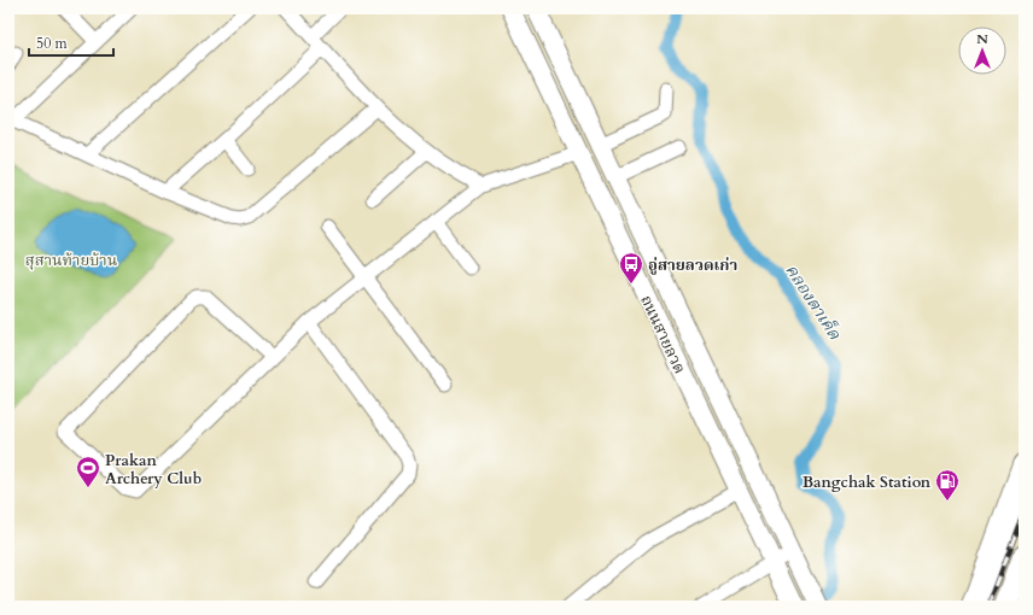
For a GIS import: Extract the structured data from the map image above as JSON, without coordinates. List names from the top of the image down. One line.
{"streets":{"main road":["ถนนสายลวด"]},"water":["คลองตาเค็ด"],"parks":["สุสานท้ายบ้าน"],"places":{"bus stop":["อู่สายลวดเก่า"],"sports":["Prakan Archery Club"],"fuel station":["Bangchak Station"]},"scale_bar":"50 m","north":"top"}
